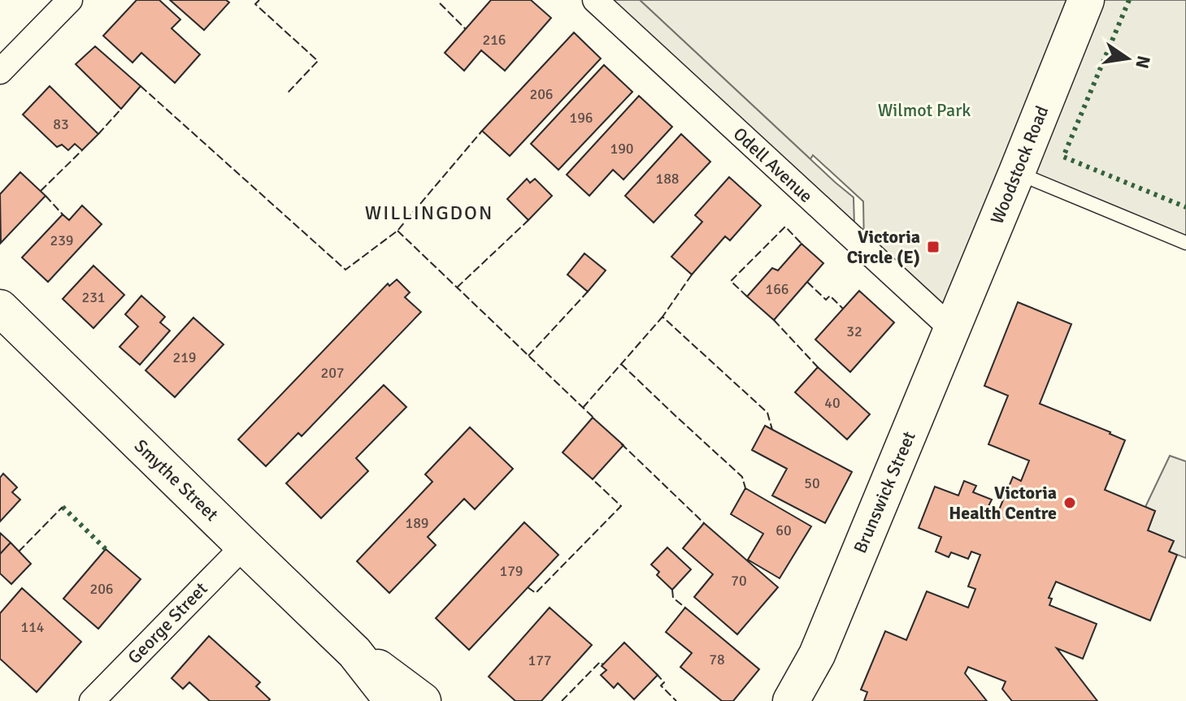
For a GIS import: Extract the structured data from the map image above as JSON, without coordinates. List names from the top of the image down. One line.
{"streets":{"main road":["Woodstock Road","Smythe Street","Brunswick Street"],"street":["Odell Avenue","George Street"]},"crossings":[["Odell Avenue","Woodstock Road"],["Odell Avenue","Brunswick Street"],["Woodstock Road","Brunswick Street"],["Smythe Street","George Street"]],"districts":["WILLINGDON"],"parks":["Wilmot Park"],"places":{"transit":["Victoria Circle (E)"],"other":["Victoria Health Centre"]},"house_numbers":["216","206","196","83","190","188","239","166","231","32","219","207","40","50","189","60","179","70","206","114","78","177"],"north":"right"}
